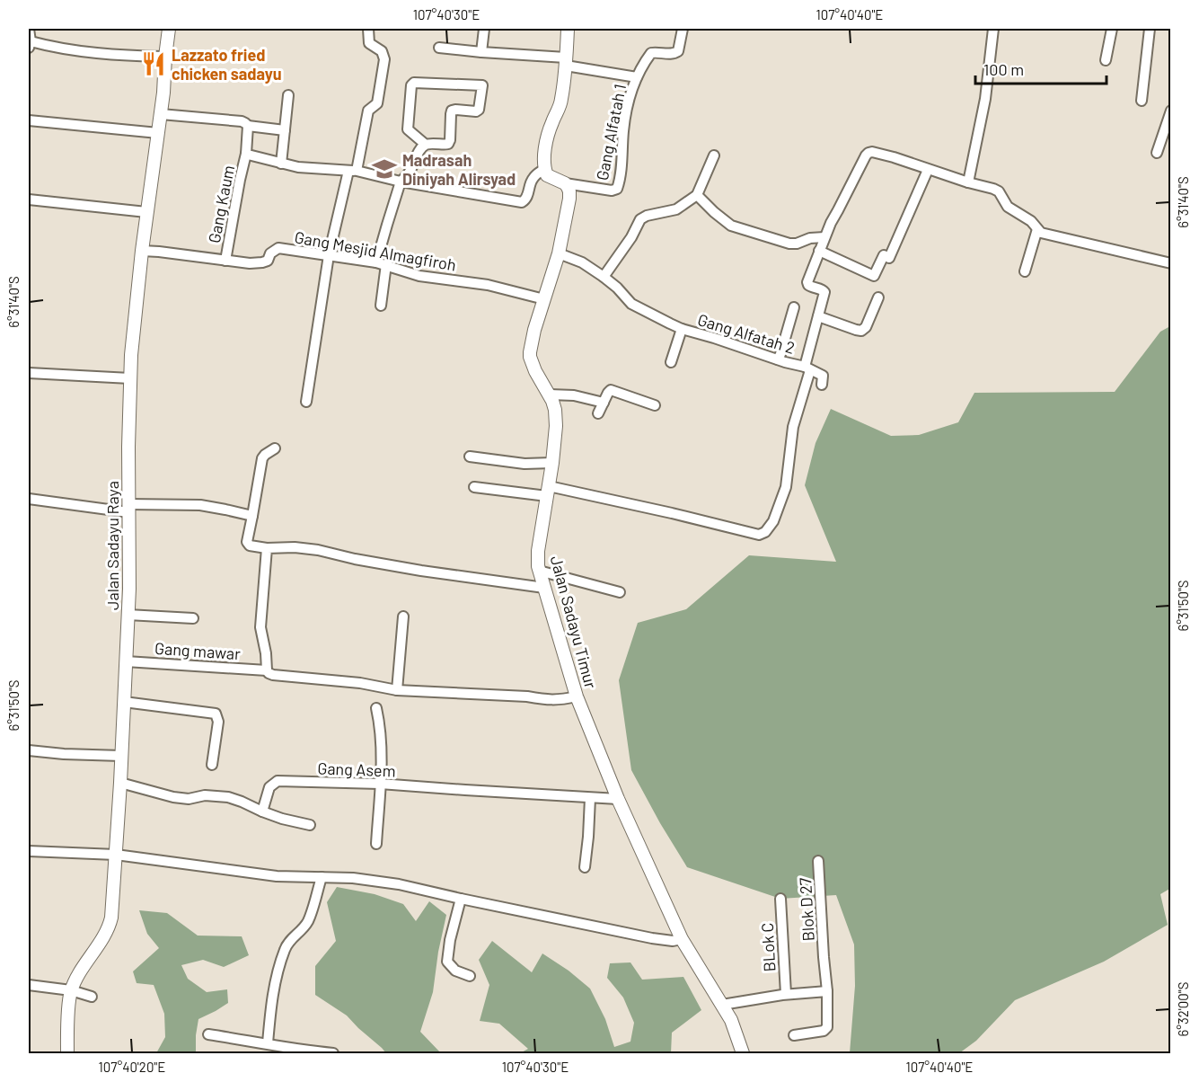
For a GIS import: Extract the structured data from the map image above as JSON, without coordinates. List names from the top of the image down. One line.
{"streets":{"street":["Gang Alfatah 1","Gang Kaum","Gang Mesjid Almagfiroh","Gang Alfatah 2","Jalan Sadayu Raya","Jalan Sadayu Timur","Gang mawar","Gang Asem","Blok D 27","BLok C"]},"crossings":[["Gang Alfatah 1","Jalan Sadayu Timur"],["Gang Kaum","Gang Mesjid Almagfiroh"],["Gang Mesjid Almagfiroh","Jalan Sadayu Raya"],["Gang Mesjid Almagfiroh","Jalan Sadayu Timur"],["Gang Alfatah 2","Jalan Sadayu Timur"],["Jalan Sadayu Raya","Gang mawar"],["Jalan Sadayu Timur","Gang mawar"],["Jalan Sadayu Timur","Gang Asem"]],"places":{"restaurant":["Lazzato fried chicken sadayu"],"school or university":["Madrasah Diniyah Alirsyad"]},"scale_bar":"100 m","coordinates":["107°40'30\"E","107°40'40\"E","6°31'40\"S","6°31'50\"S","6°32'00\"S","107°40'20\"E"]}
